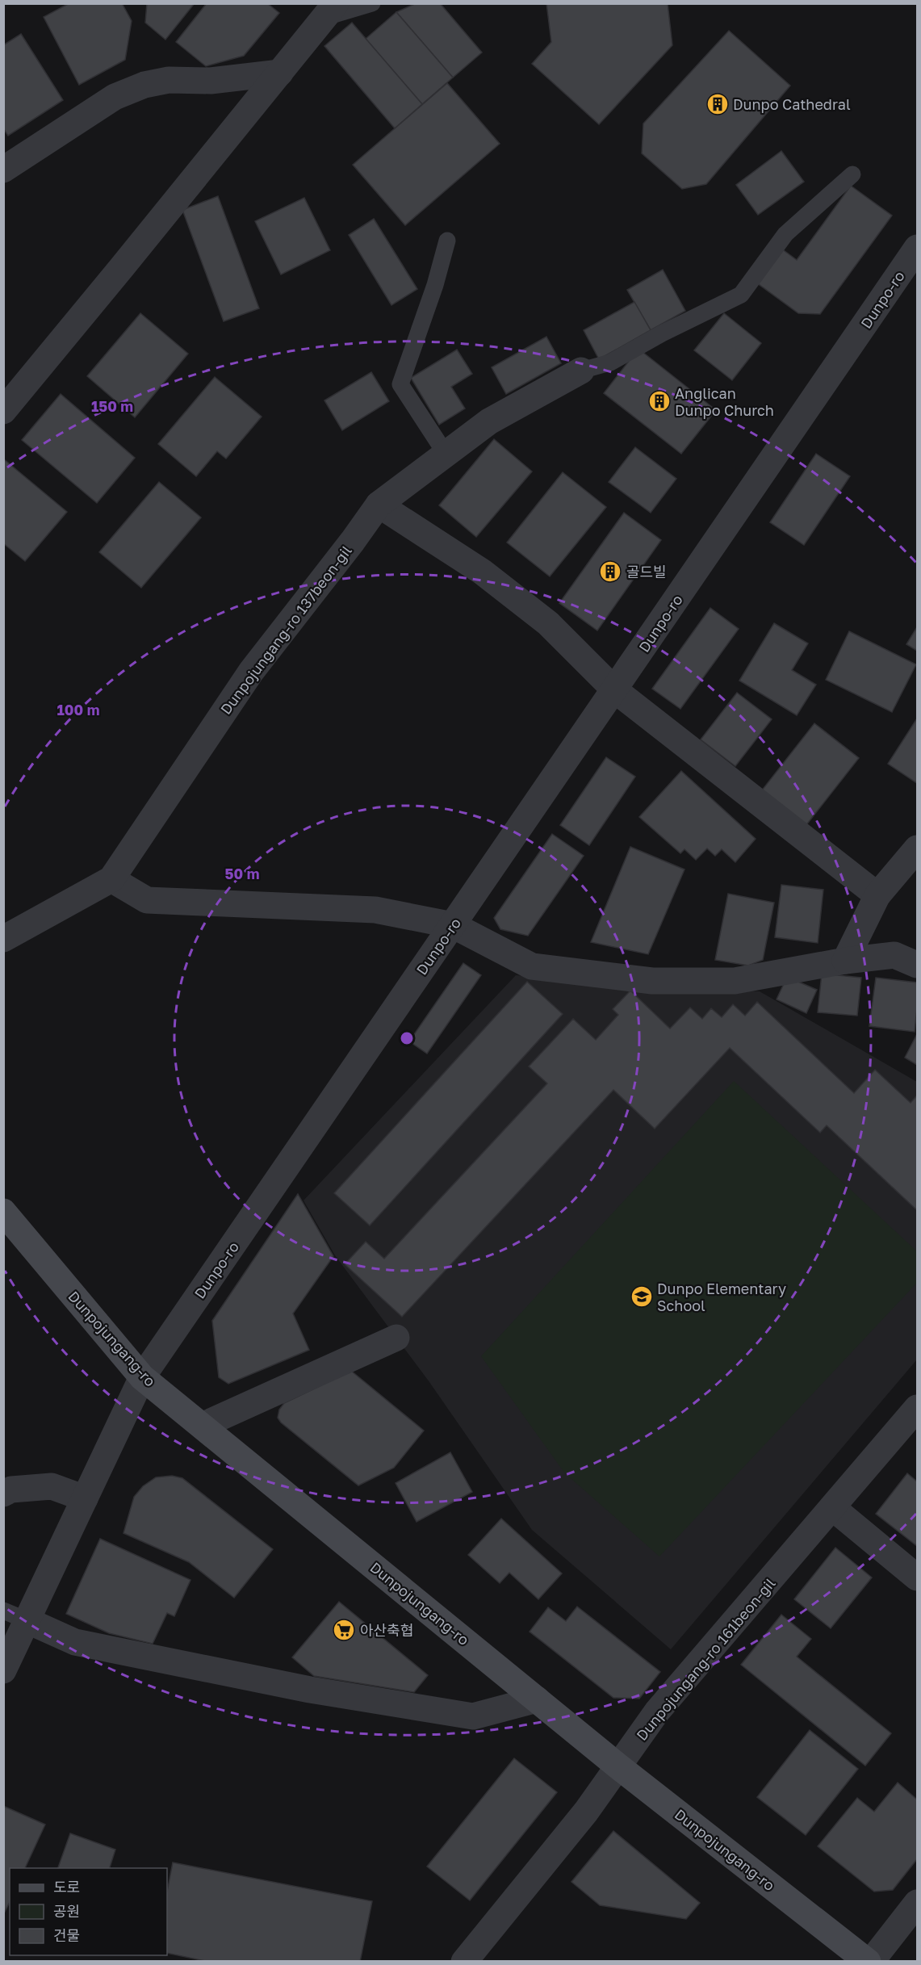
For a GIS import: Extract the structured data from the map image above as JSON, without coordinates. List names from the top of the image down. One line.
{"streets":{"street":["Dunpo-ro","Dunpojungang-ro 137beon-gil","Dunpojungang-ro","Dunpojungang-ro 161beon-gil"]},"crossings":[["Dunpo-ro","Dunpojungang-ro"],["Dunpojungang-ro","Dunpojungang-ro 161beon-gil"]],"places":{"building":["Dunpo Cathedral","Anglican Dunpo Church","골드빌"],"school or university":["Dunpo Elementary School"],"supermarket":["아산축협"]},"legend":["도로","공원","건물"],"rings":["150 m","100 m","50 m"]}
